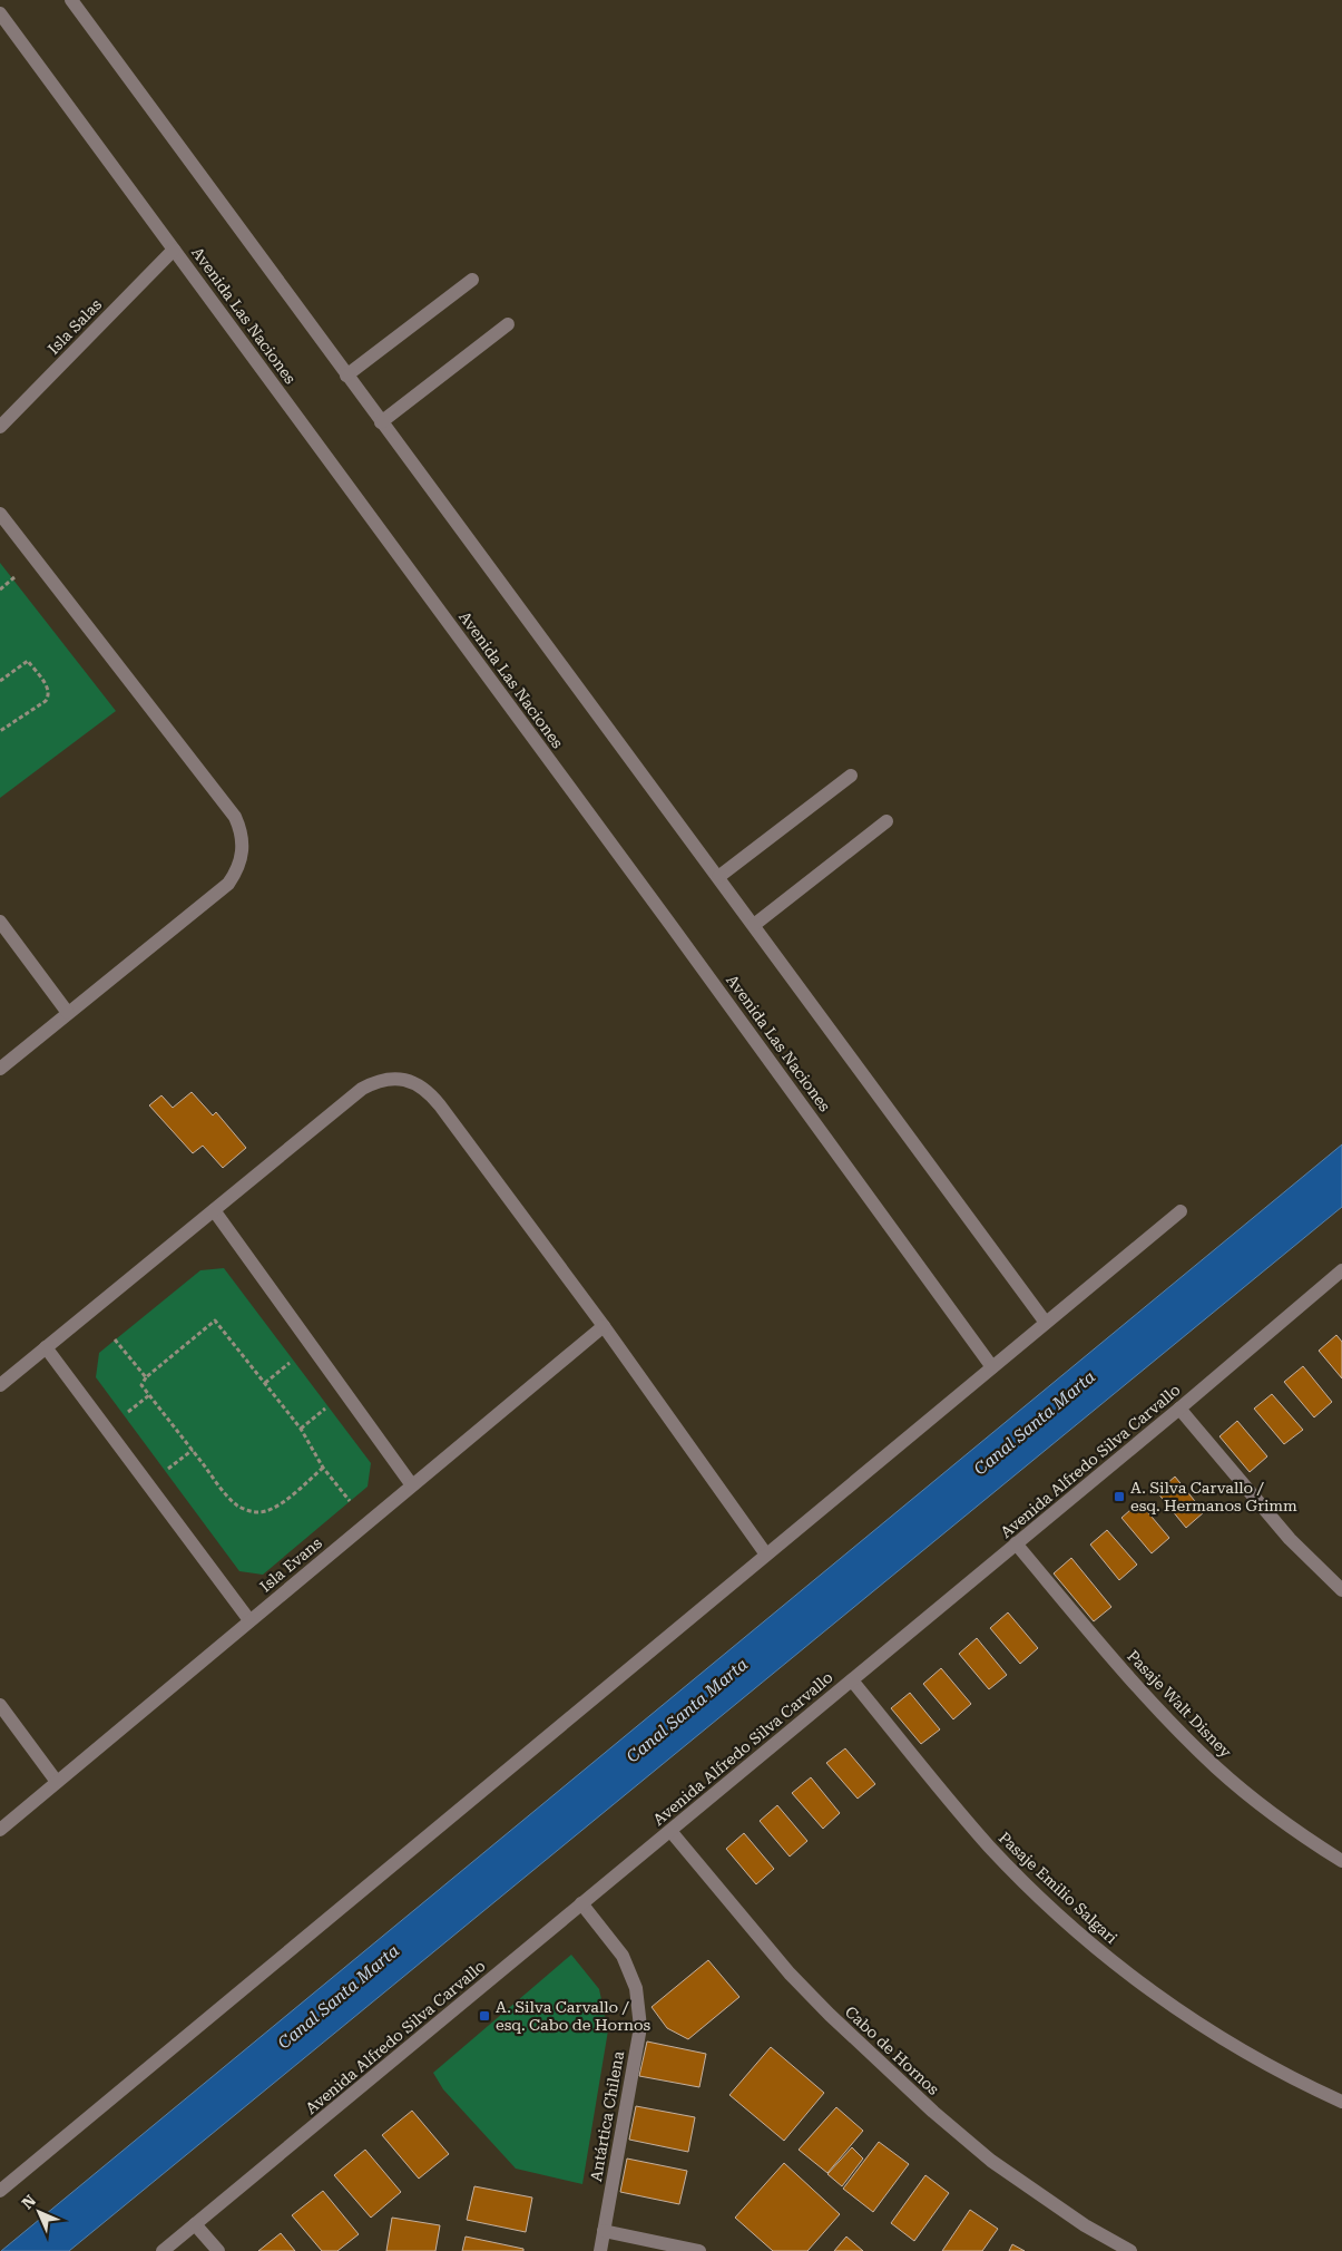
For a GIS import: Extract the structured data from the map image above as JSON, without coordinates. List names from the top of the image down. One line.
{"streets":{"street":["Avenida Las Naciones","Isla Salas","Avenida Alfredo Silva Carvallo","Isla Evans","Pasaje Walt Disney","Pasaje Emilio Salgari","Cabo de Hornos","Antártica Chilena"]},"crossings":[["Avenida Las Naciones","Isla Salas"],["Avenida Alfredo Silva Carvallo","Pasaje Walt Disney"],["Avenida Alfredo Silva Carvallo","Pasaje Emilio Salgari"],["Avenida Alfredo Silva Carvallo","Cabo de Hornos"],["Avenida Alfredo Silva Carvallo","Antártica Chilena"]],"water":["Canal Santa Marta"],"places":{"transit":["A. Silva Carvallo / esq. Hermanos Grimm","A. Silva Carvallo / esq. Cabo de Hornos"]},"north":"top left"}
